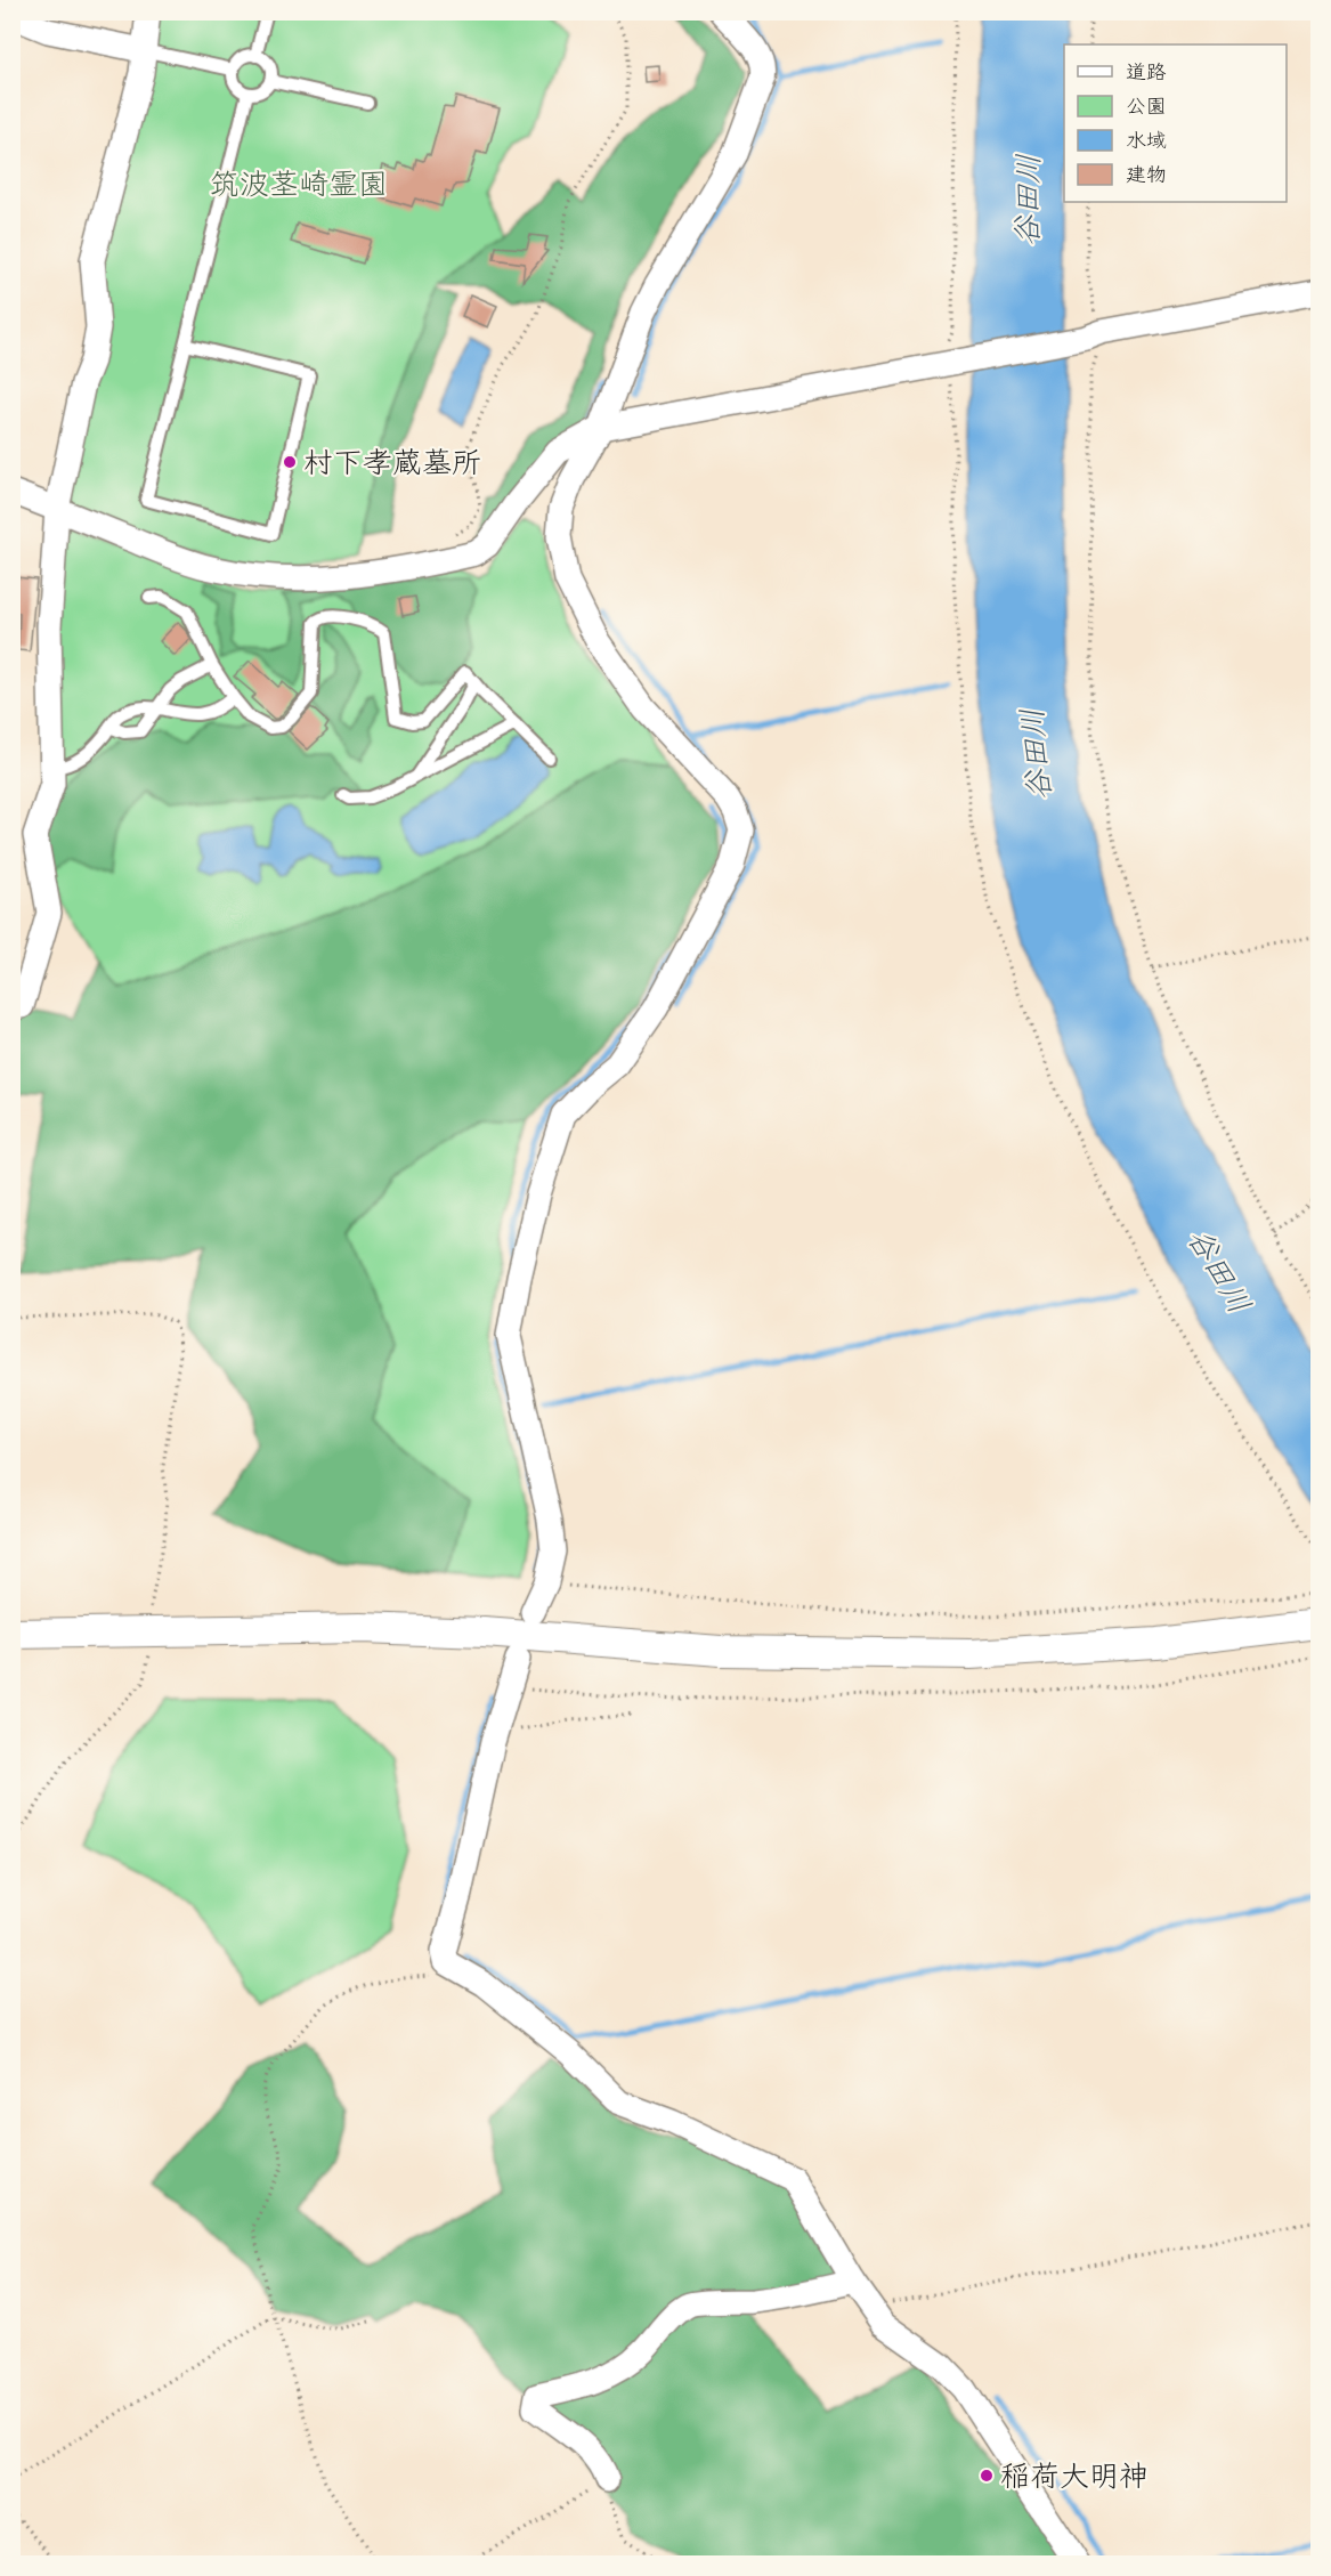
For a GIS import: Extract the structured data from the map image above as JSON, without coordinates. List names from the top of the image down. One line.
{"water":["谷田川"],"parks":["筑波茎崎霊園"],"places":["村下孝蔵墓所","稲荷大明神"],"legend":["道路","公園","水域","建物"]}
